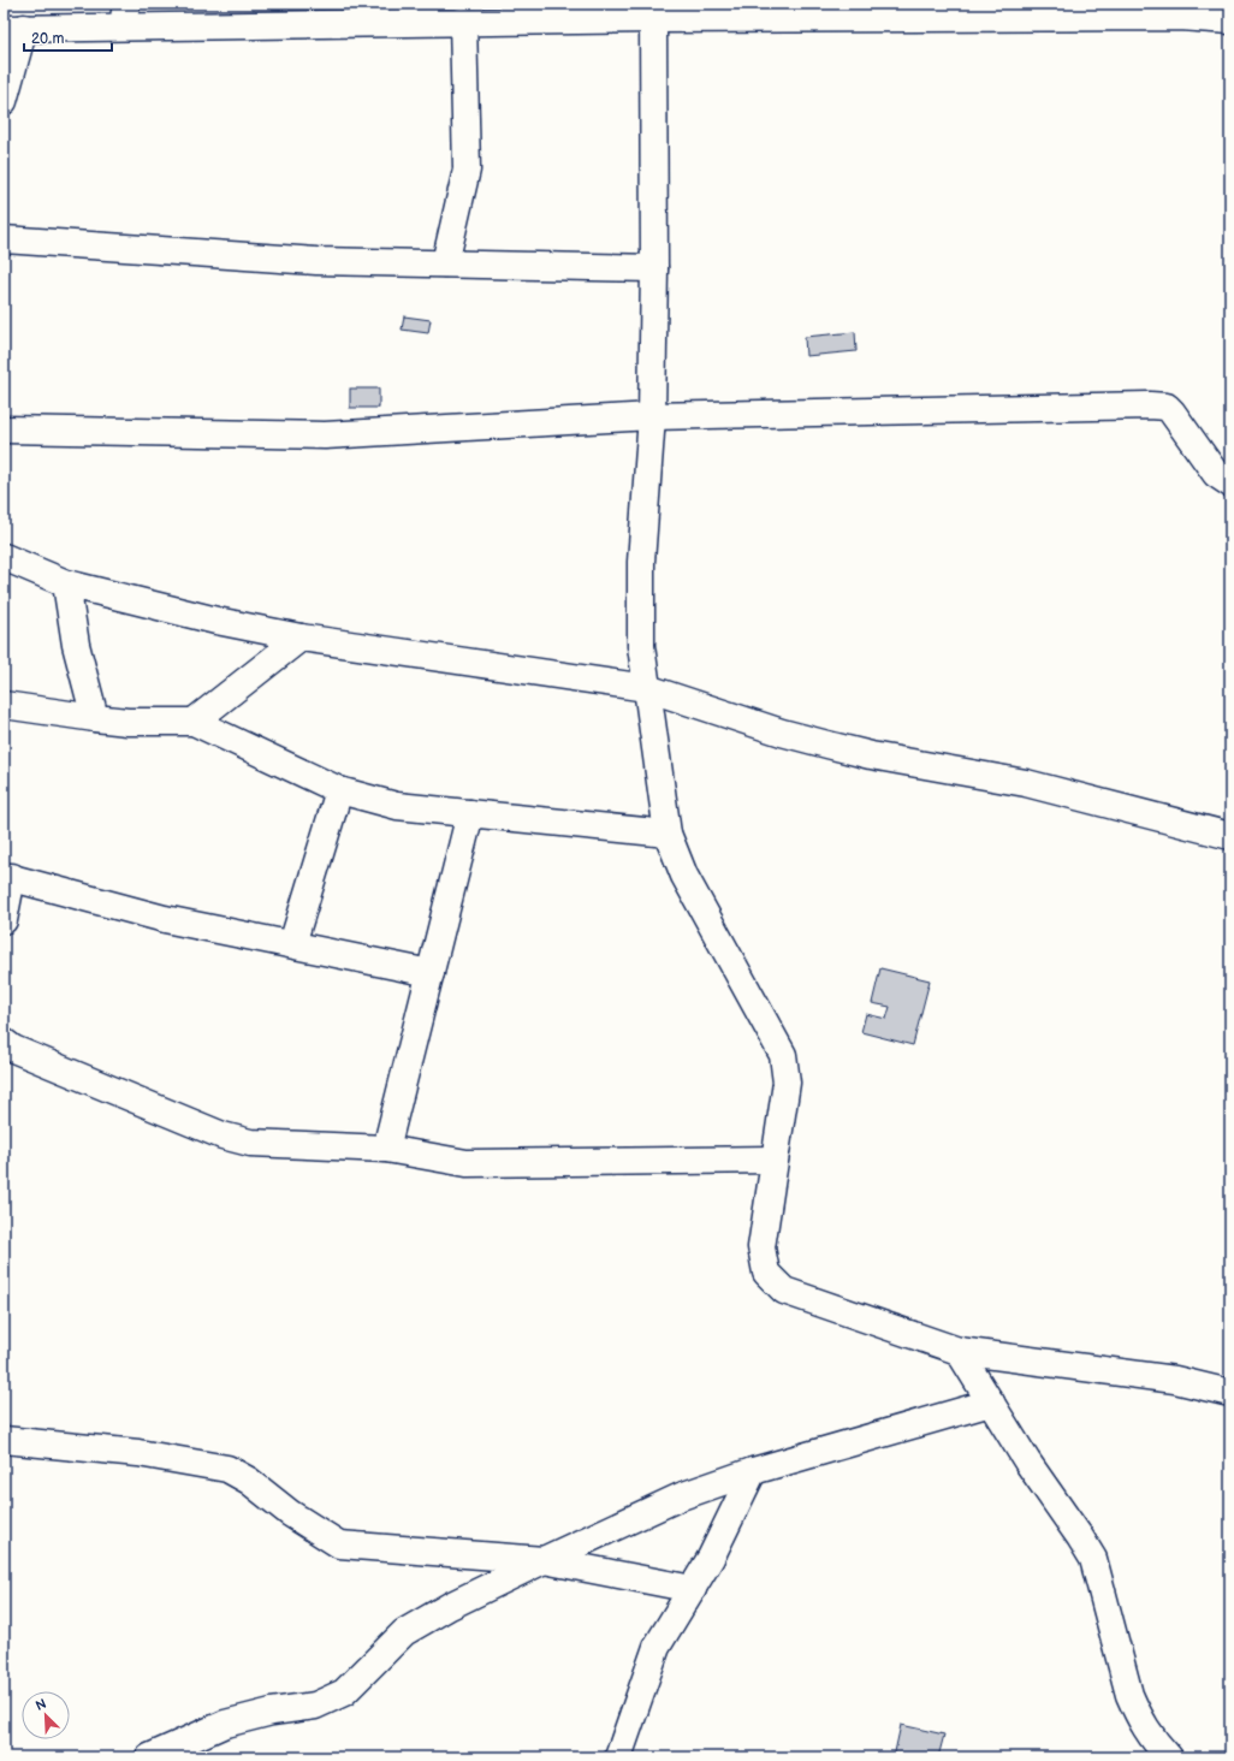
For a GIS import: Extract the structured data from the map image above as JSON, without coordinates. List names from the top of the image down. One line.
{"scale_bar":"20 m","north":"top left"}
